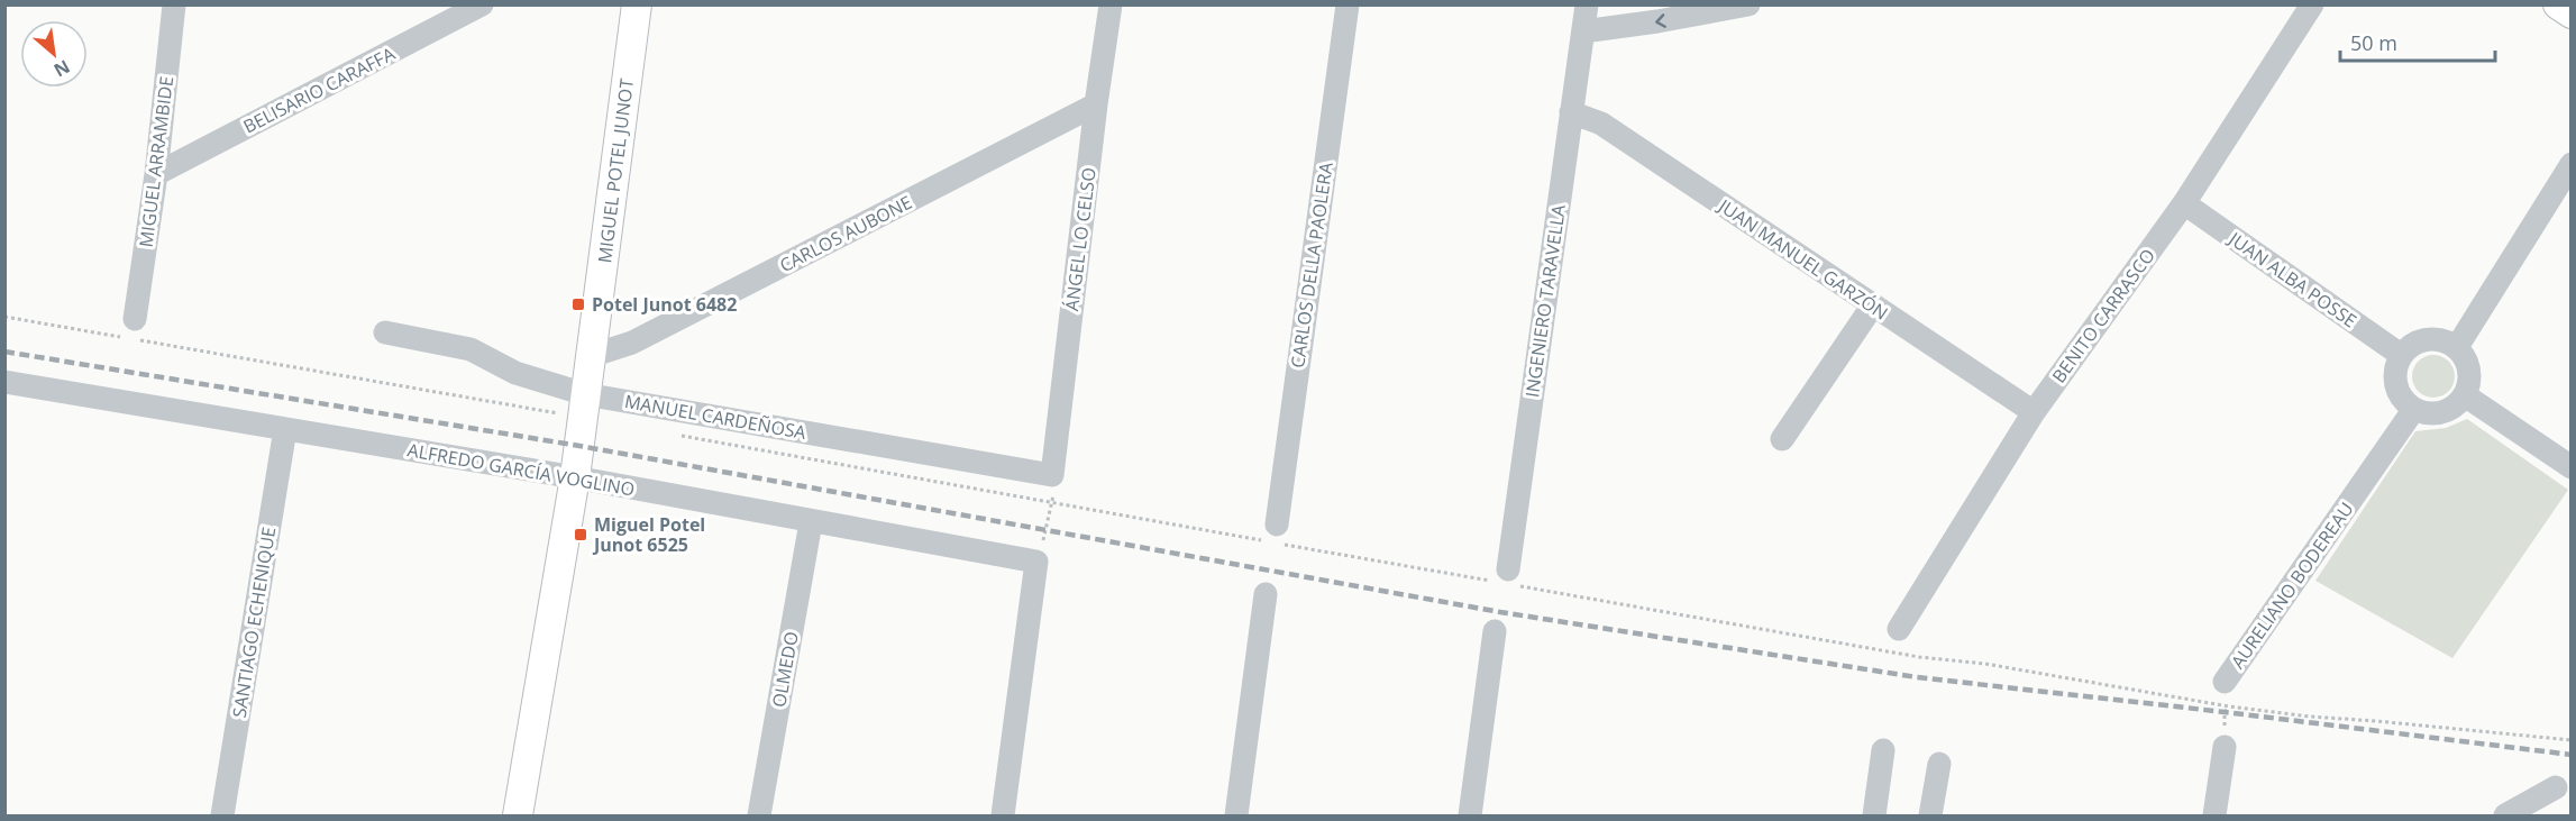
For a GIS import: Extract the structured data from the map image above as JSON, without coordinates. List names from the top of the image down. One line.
{"streets":{"main road":["MIGUEL POTEL JUNOT"],"street":["BELISARIO CARAFFA","MIGUEL ARRAMBIDE","CARLOS AUBONE","ÁNGEL LO CELSO","JUAN MANUEL GARZÓN","CARLOS DELLA PAOLERA","JUAN ALBA POSSE","INGENIERO TARAVELLA","BENITO CARRASCO","MANUEL CARDEÑOSA","ALFREDO GARCÍA VOGLINO","AURELIANO BODEREAU","SANTIAGO ECHENIQUE","OLMEDO"]},"crossings":[["BELISARIO CARAFFA","MIGUEL ARRAMBIDE"],["MIGUEL POTEL JUNOT","CARLOS AUBONE"],["MIGUEL POTEL JUNOT","MANUEL CARDEÑOSA"],["MIGUEL POTEL JUNOT","ALFREDO GARCÍA VOGLINO"],["CARLOS AUBONE","ÁNGEL LO CELSO"],["ÁNGEL LO CELSO","MANUEL CARDEÑOSA"],["JUAN MANUEL GARZÓN","INGENIERO TARAVELLA"],["JUAN MANUEL GARZÓN","BENITO CARRASCO"],["JUAN ALBA POSSE","BENITO CARRASCO"],["JUAN ALBA POSSE","AURELIANO BODEREAU"],["ALFREDO GARCÍA VOGLINO","SANTIAGO ECHENIQUE"],["ALFREDO GARCÍA VOGLINO","OLMEDO"]],"places":{"transit":["Potel Junot 6482","Miguel Potel Junot 6525"]},"scale_bar":"50 m","north":"bottom right"}
